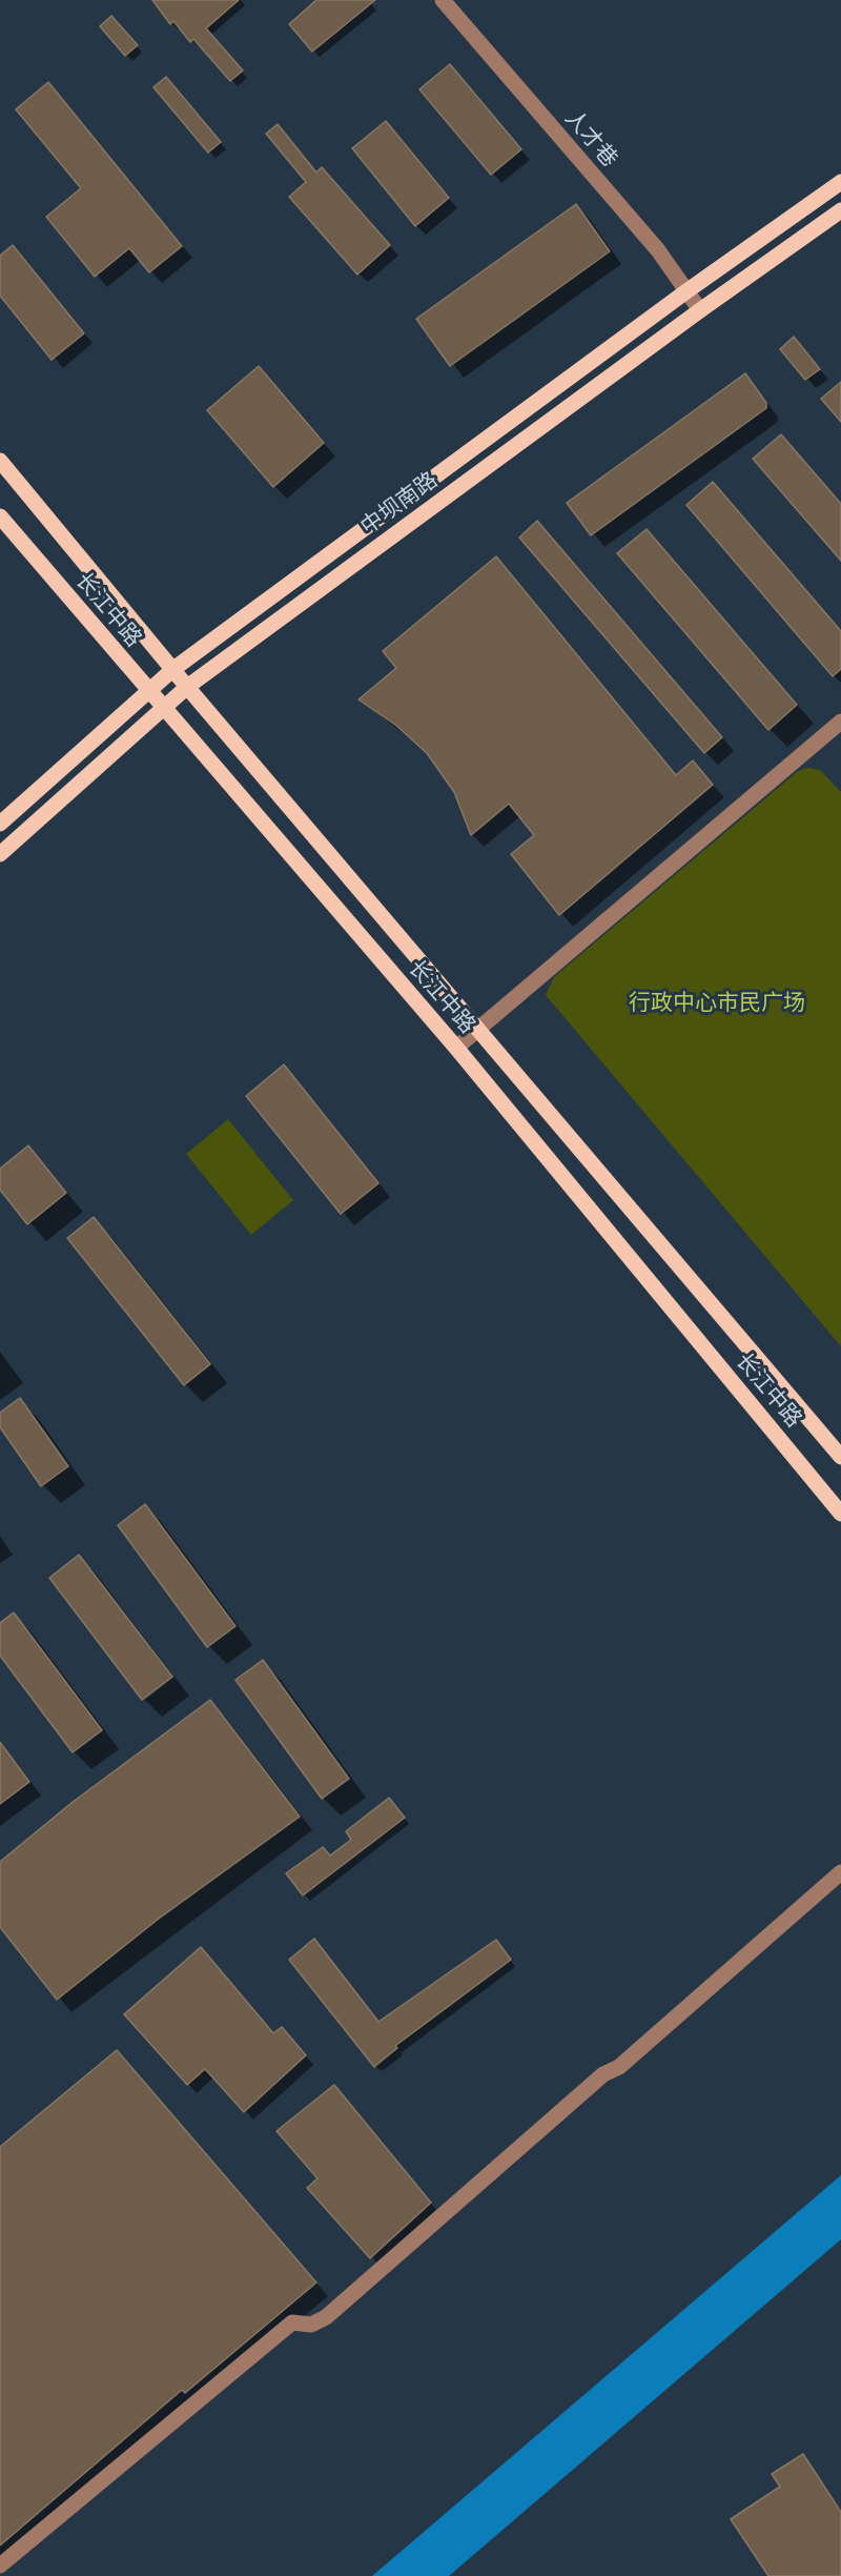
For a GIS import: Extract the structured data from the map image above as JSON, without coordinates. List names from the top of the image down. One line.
{"streets":{"main road":["中坝南路","长江中路"],"street":["人才巷"]},"crossings":[["人才巷","中坝南路"],["中坝南路","长江中路"]],"parks":["行政中心市民广场"]}
